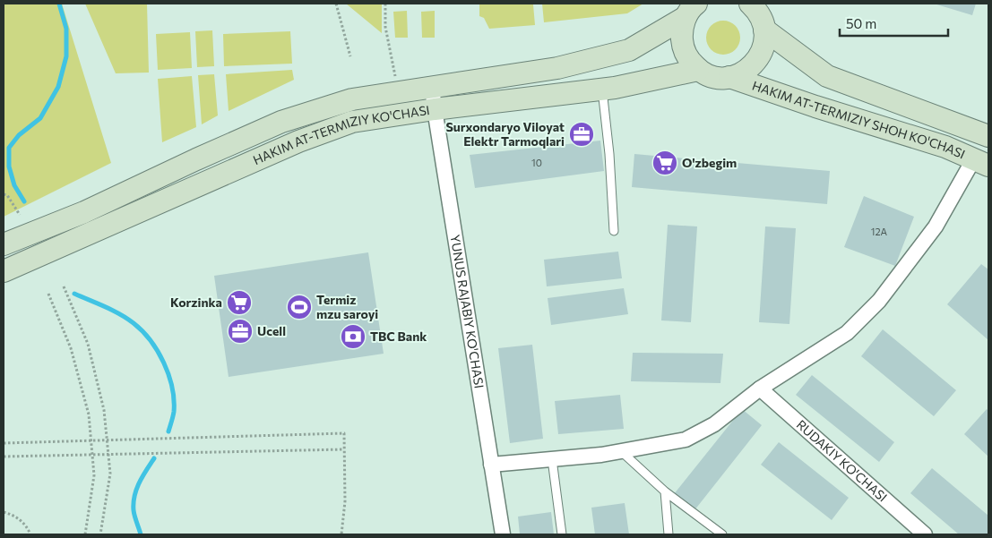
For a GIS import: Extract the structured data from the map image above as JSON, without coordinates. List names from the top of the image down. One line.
{"streets":{"main road":["HAKIM AT-TERMIZIY SHOH KO'CHASI","HAKIM AT-TERMIZIY KO'CHASI"],"street":["YUNUS RAJABIY KO'CHASI","RUDAKIY KO'CHASI"]},"crossings":[["HAKIM AT-TERMIZIY SHOH KO'CHASI","HAKIM AT-TERMIZIY KO'CHASI"],["HAKIM AT-TERMIZIY KO'CHASI","YUNUS RAJABIY KO'CHASI"]],"places":{"office":["Surxondaryo Viloyat Elektr Tarmoqlari","Ucell"],"supermarket":["O'zbegim","Korzinka"],"sports":["Termiz mzu saroyi"],"bank":["TBC Bank"]},"house_numbers":["10","12A"],"scale_bar":"50 m"}
